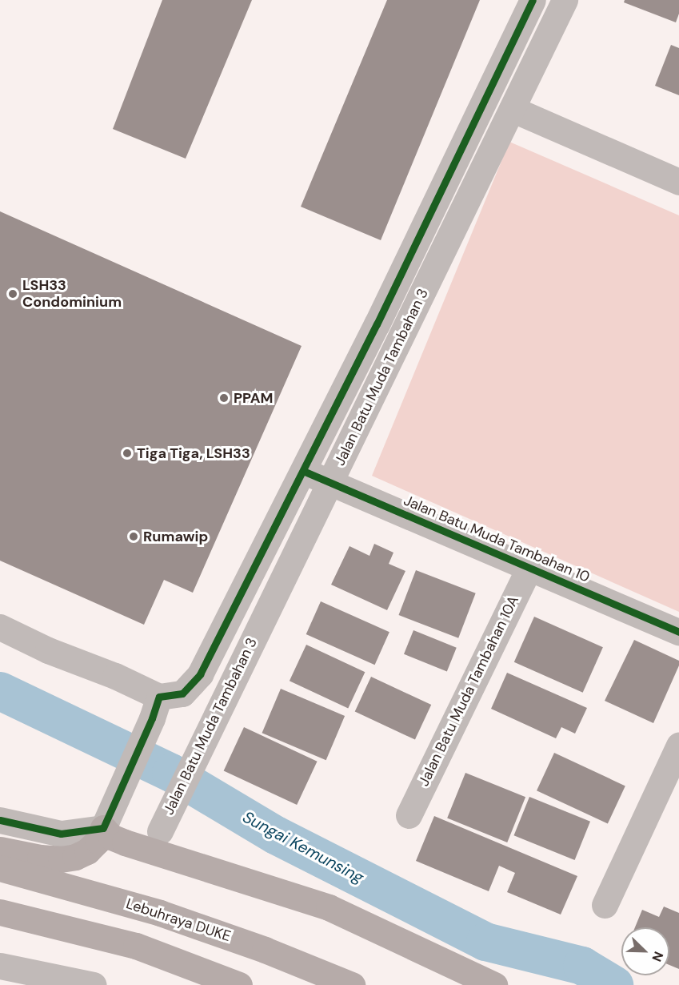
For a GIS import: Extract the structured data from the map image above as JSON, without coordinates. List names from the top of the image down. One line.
{"streets":{"highway":["Lebuhraya DUKE"],"street":["Jalan Batu Muda Tambahan 3","Jalan Batu Muda Tambahan 10","Jalan Batu Muda Tambahan 10A"]},"crossings":[["Jalan Batu Muda Tambahan 3","Jalan Batu Muda Tambahan 10"],["Jalan Batu Muda Tambahan 10","Jalan Batu Muda Tambahan 10A"]],"water":["Sungai Kemunsing"],"places":["LSH33 Condominium","PPAM","Tiga Tiga, LSH33","Rumawip"],"north":"bottom right"}
